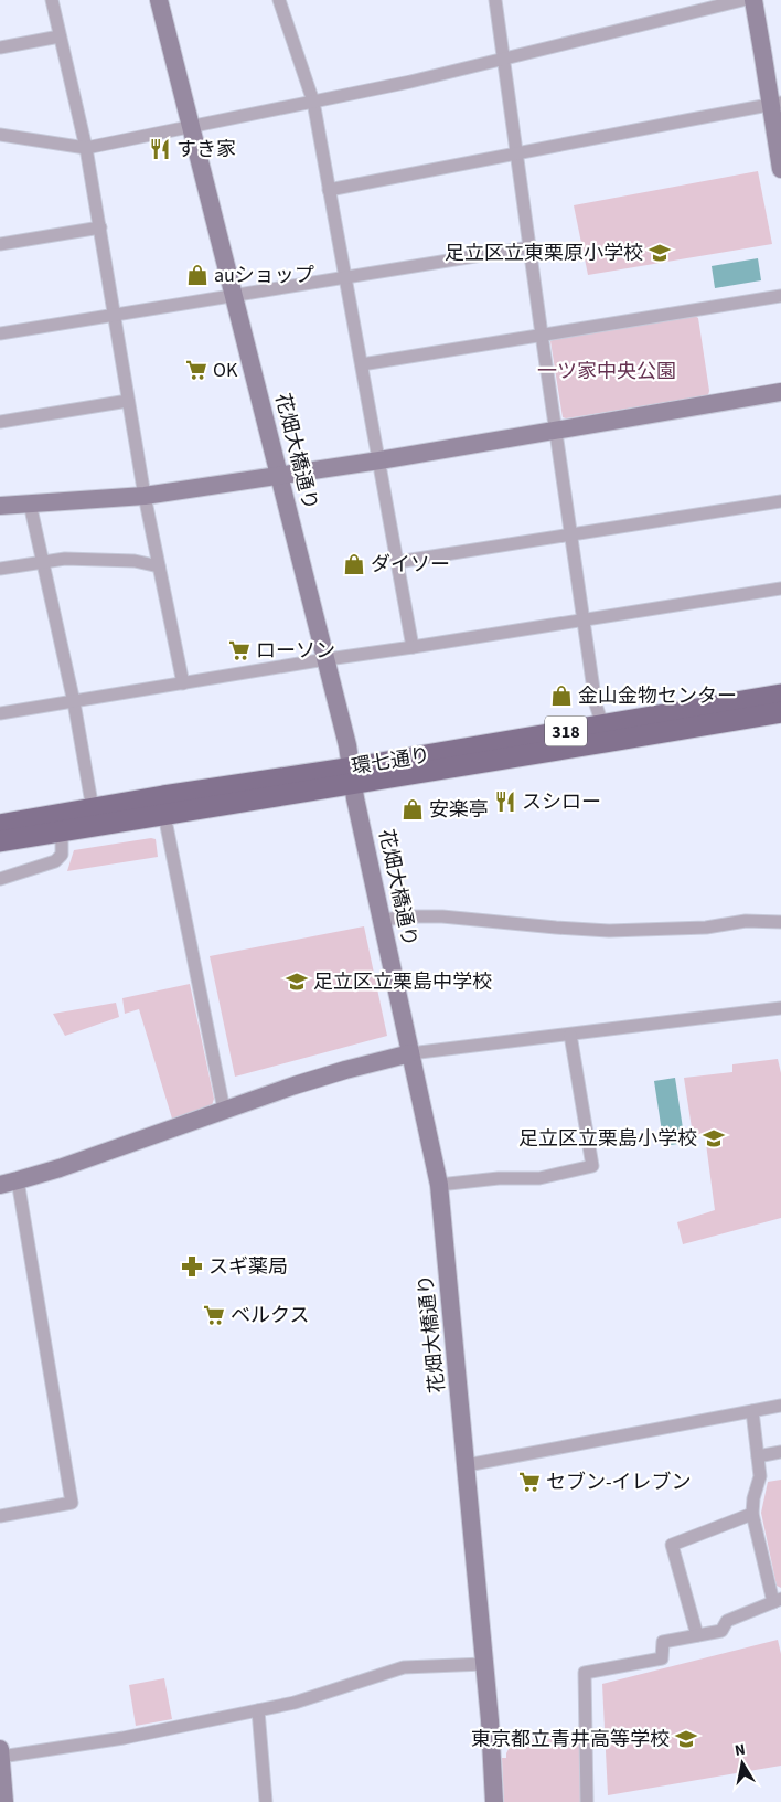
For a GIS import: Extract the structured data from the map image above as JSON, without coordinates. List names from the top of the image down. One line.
{"streets":{"main road":["318","環七通り"],"street":["花畑大橋通り"]},"crossings":[["花畑大橋通り","環七通り"]],"parks":["一ツ家中央公園"],"places":{"restaurant":["すき家","スシロー"],"school or university":["足立区立東栗原小学校","足立区立栗島中学校","足立区立栗島小学校","東京都立青井高等学校"],"shop":["auショップ","ダイソー","金山金物センター","安楽亭"],"supermarket":["OK","ローソン","ベルクス","セブン-イレブン"],"pharmacy":["スギ薬局"]},"north":"top"}
